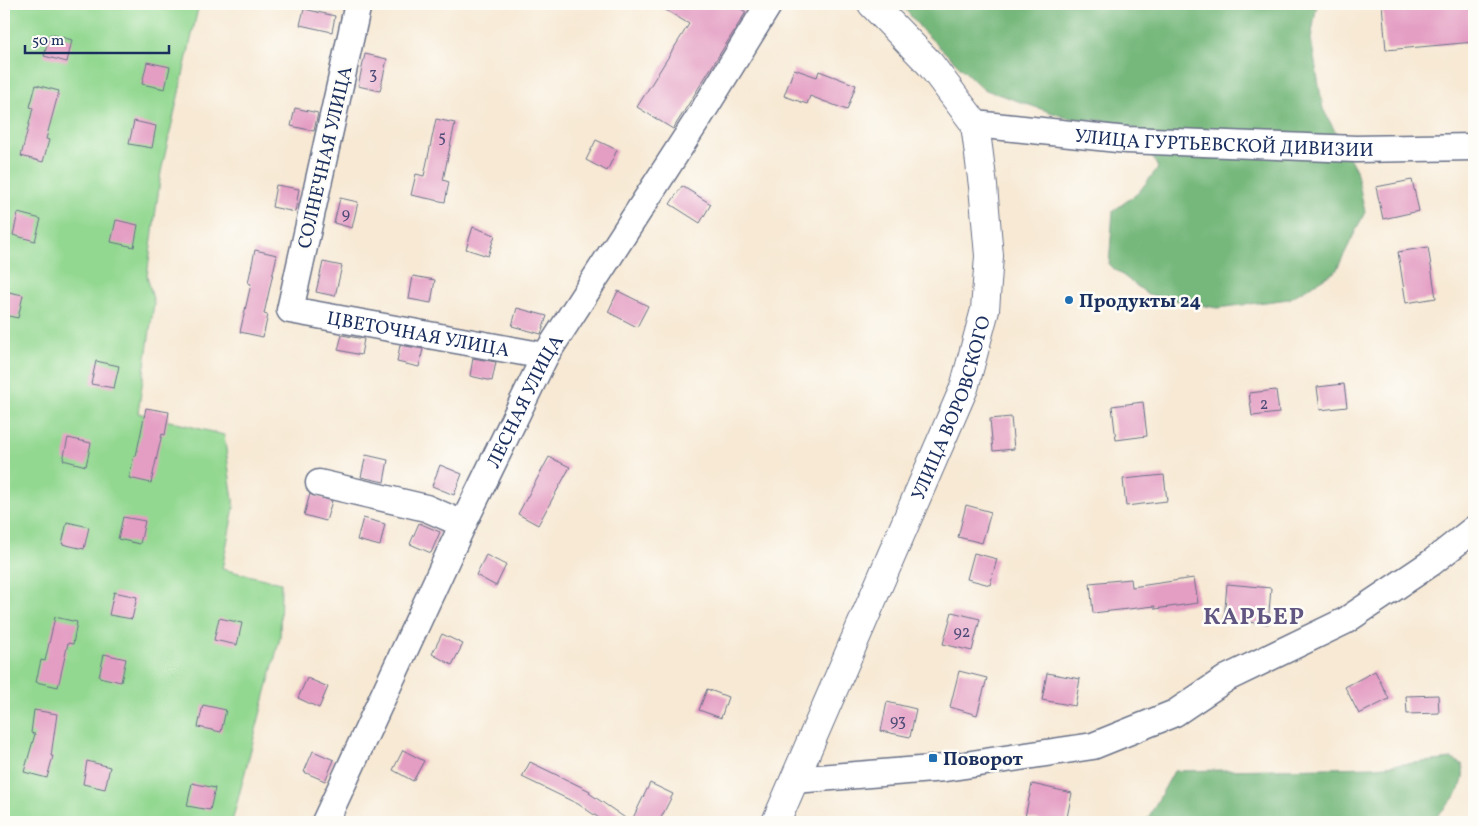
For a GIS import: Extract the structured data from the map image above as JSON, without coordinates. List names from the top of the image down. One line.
{"streets":{"main road":["УЛИЦА ВОРОВСКОГО"],"street":["УЛИЦА ГУРТЬЕВСКОЙ ДИВИЗИИ","СОЛНЕЧНАЯ УЛИЦА","ЦВЕТОЧНАЯ УЛИЦА","ЛЕСНАЯ УЛИЦА"]},"crossings":[["УЛИЦА ГУРТЬЕВСКОЙ ДИВИЗИИ","УЛИЦА ВОРОВСКОГО"],["СОЛНЕЧНАЯ УЛИЦА","ЦВЕТОЧНАЯ УЛИЦА"],["ЦВЕТОЧНАЯ УЛИЦА","ЛЕСНАЯ УЛИЦА"]],"districts":["КАРЬЕР"],"places":{"other":["Продукты 24"],"transit":["Поворот"]},"house_numbers":["3","5","9","2","92","93"],"scale_bar":"50 m"}
